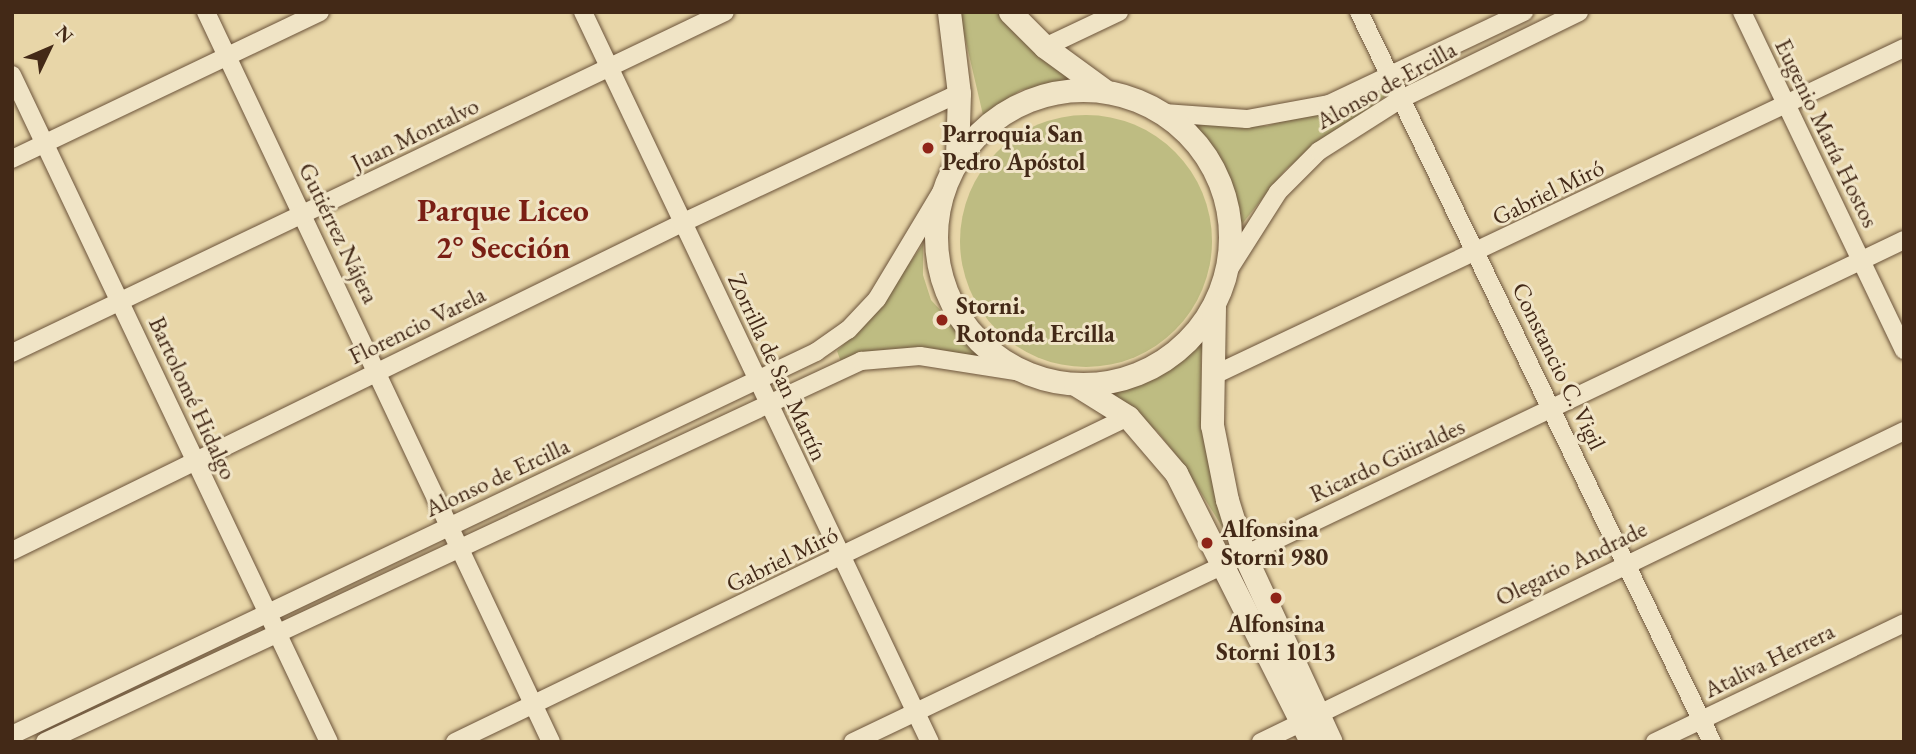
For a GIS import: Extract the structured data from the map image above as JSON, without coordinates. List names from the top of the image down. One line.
{"streets":{"street":["Alonso de Ercilla","Eugenio María Hostos","Juan Montalvo","Gabriel Miró","Gutiérrez Nájera","Florencio Varela","Constancio C. Vigil","Zorrilla de San Martín","Bartolomé Hidalgo","Ricardo Güiraldes","Olegario Andrade","Ataliva Herrera"]},"crossings":[["Alonso de Ercilla","Gutiérrez Nájera"],["Alonso de Ercilla","Constancio C. Vigil"],["Alonso de Ercilla","Zorrilla de San Martín"],["Alonso de Ercilla","Bartolomé Hidalgo"],["Eugenio María Hostos","Gabriel Miró"],["Eugenio María Hostos","Ricardo Güiraldes"],["Juan Montalvo","Gutiérrez Nájera"],["Juan Montalvo","Zorrilla de San Martín"],["Juan Montalvo","Bartolomé Hidalgo"],["Gabriel Miró","Gutiérrez Nájera"],["Gabriel Miró","Constancio C. Vigil"],["Gabriel Miró","Zorrilla de San Martín"],["Gutiérrez Nájera","Florencio Varela"],["Florencio Varela","Zorrilla de San Martín"],["Florencio Varela","Bartolomé Hidalgo"],["Constancio C. Vigil","Ricardo Güiraldes"],["Constancio C. Vigil","Olegario Andrade"],["Constancio C. Vigil","Ataliva Herrera"],["Zorrilla de San Martín","Ricardo Güiraldes"]],"districts":["Parque Liceo 2° Sección"],"places":["Parroquia San Pedro Apóstol","Storni. Rotonda Ercilla","Alfonsina Storni 980","Alfonsina Storni 1013"],"north":"top right"}
